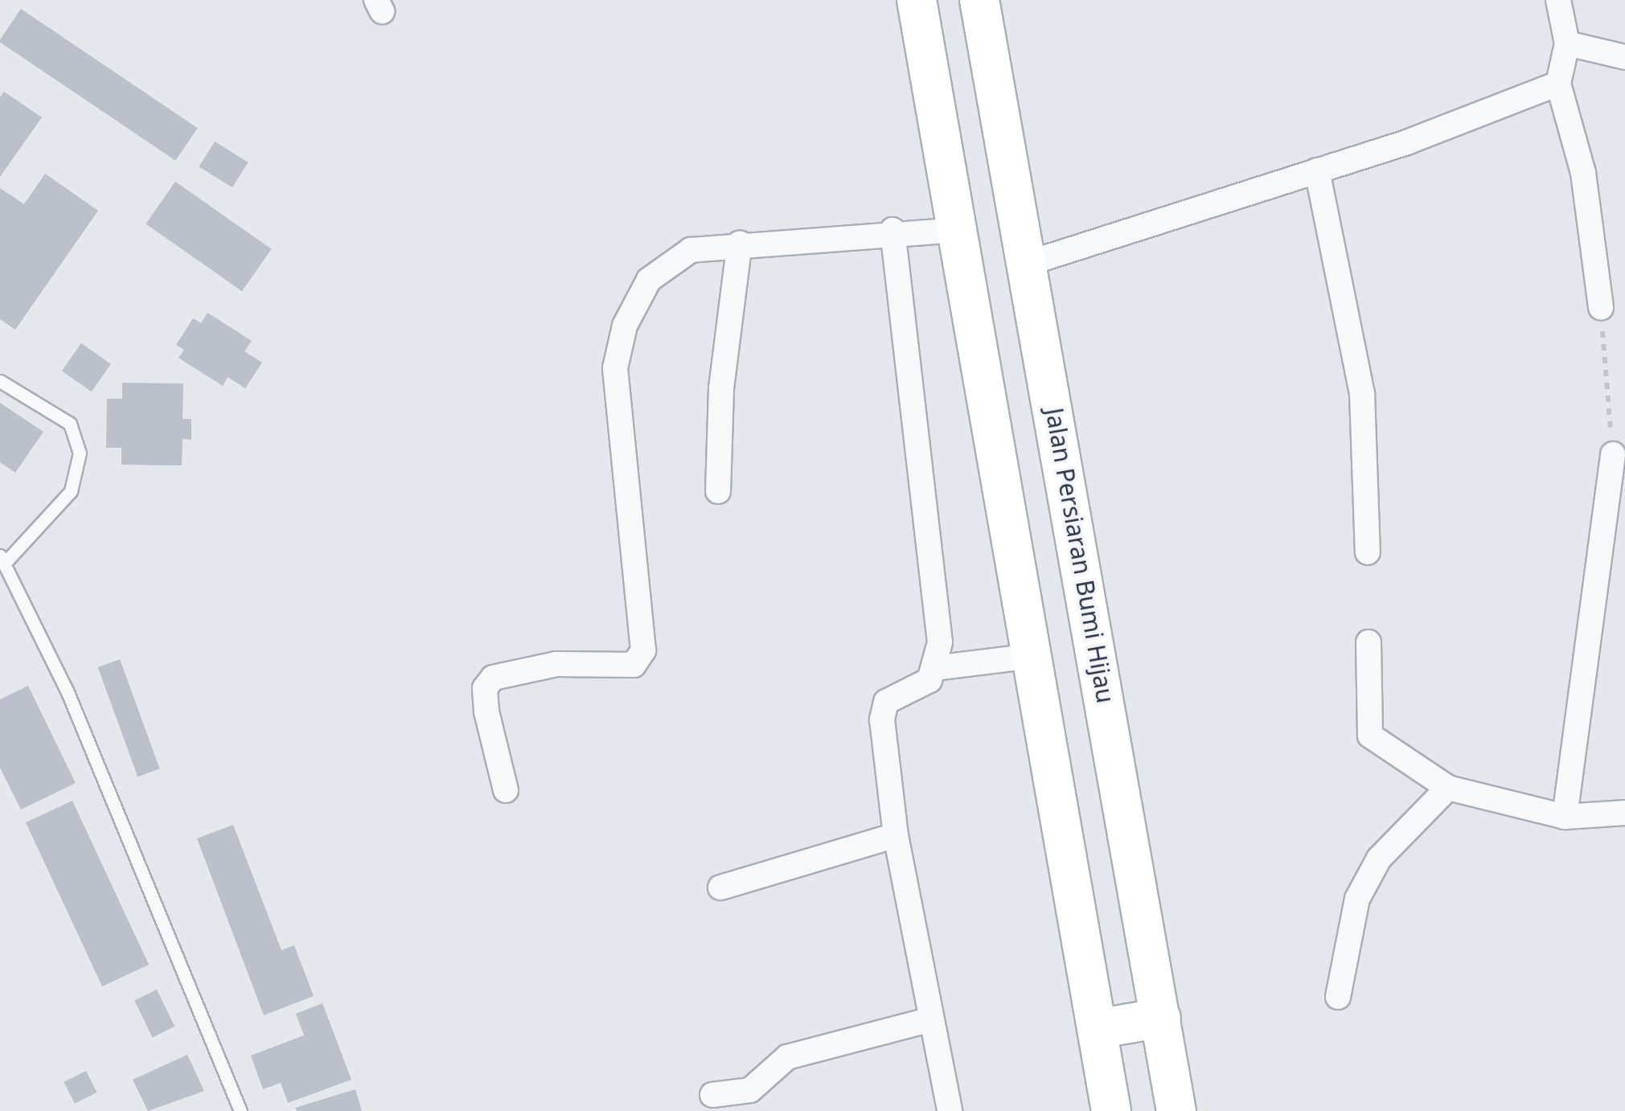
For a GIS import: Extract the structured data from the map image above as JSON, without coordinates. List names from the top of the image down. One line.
{"streets":{"main road":["Jalan Persiaran Bumi Hijau"]}}
